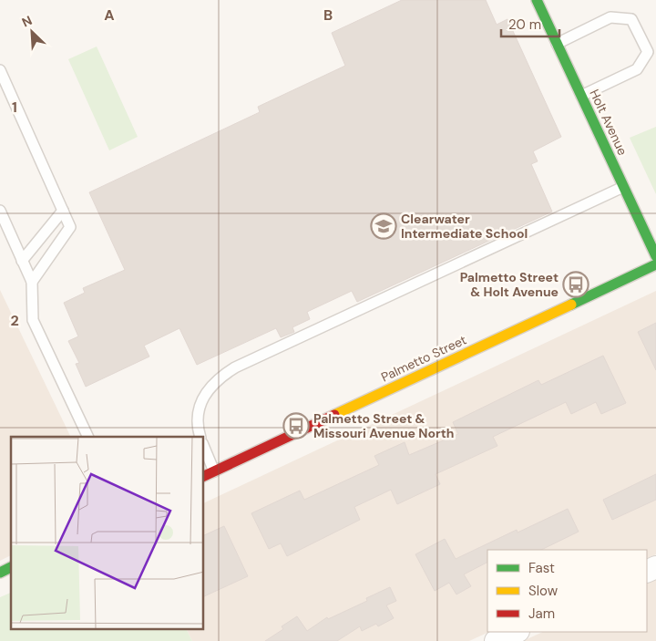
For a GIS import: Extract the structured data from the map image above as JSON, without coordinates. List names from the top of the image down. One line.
{"streets":{"street":["Holt Avenue","Palmetto Street"]},"places":{"school or university":["Clearwater Intermediate School"],"bus stop":["Palmetto Street & Holt Avenue","Palmetto Street & Missouri Avenue North"]},"legend":["Fast","Slow","Jam"],"scale_bar":"20 m","north":"top left","grid":{"columns":["A","B"],"rows":["1","2"]}}
